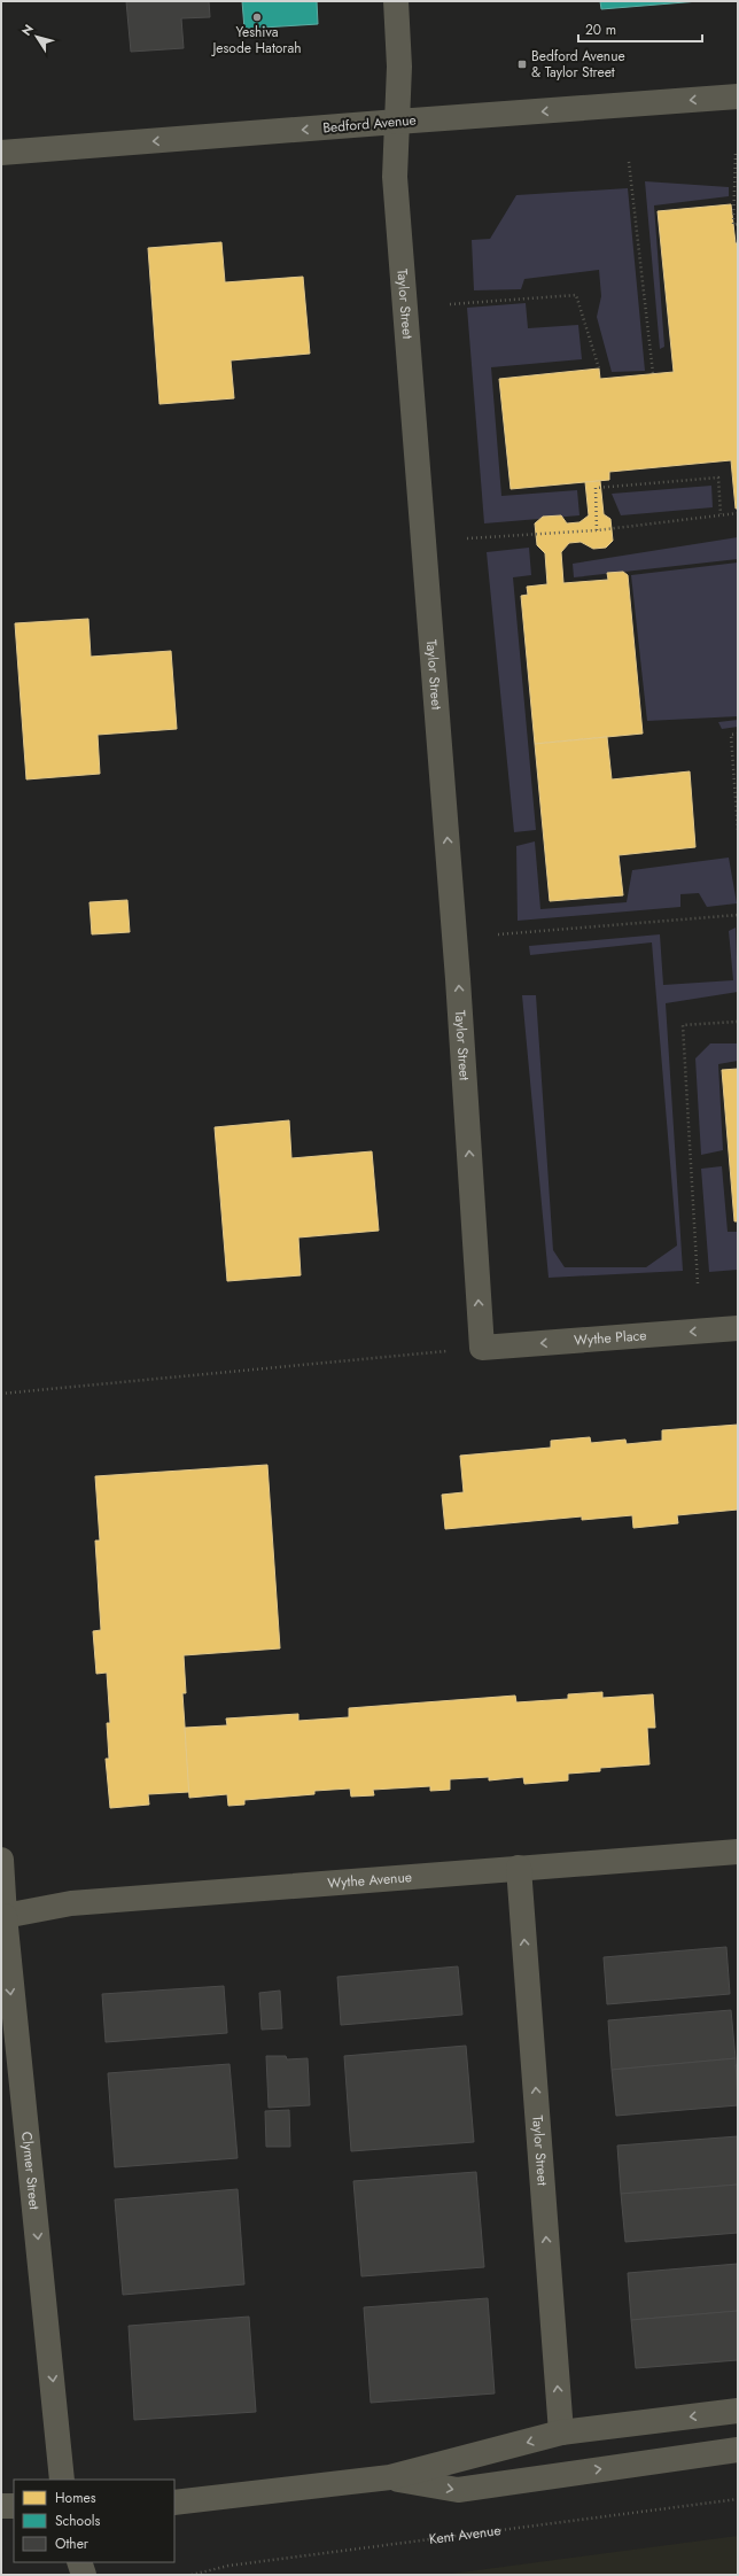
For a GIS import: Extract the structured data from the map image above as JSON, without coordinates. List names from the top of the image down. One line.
{"streets":{"street":["Bedford Avenue","Taylor Street","Wythe Place","Wythe Avenue","Clymer Street"],"path":["Kent Avenue"]},"crossings":[["Bedford Avenue","Taylor Street"],["Taylor Street","Wythe Place"],["Taylor Street","Wythe Avenue"],["Wythe Avenue","Clymer Street"]],"one_way":["Bedford Avenue","Taylor Street","Wythe Place","Clymer Street"],"places":{"other":["Yeshiva Jesode Hatorah"],"transit":["Bedford Avenue & Taylor Street"]},"legend":["Homes","Schools","Other"],"scale_bar":"20 m","north":"top left"}
